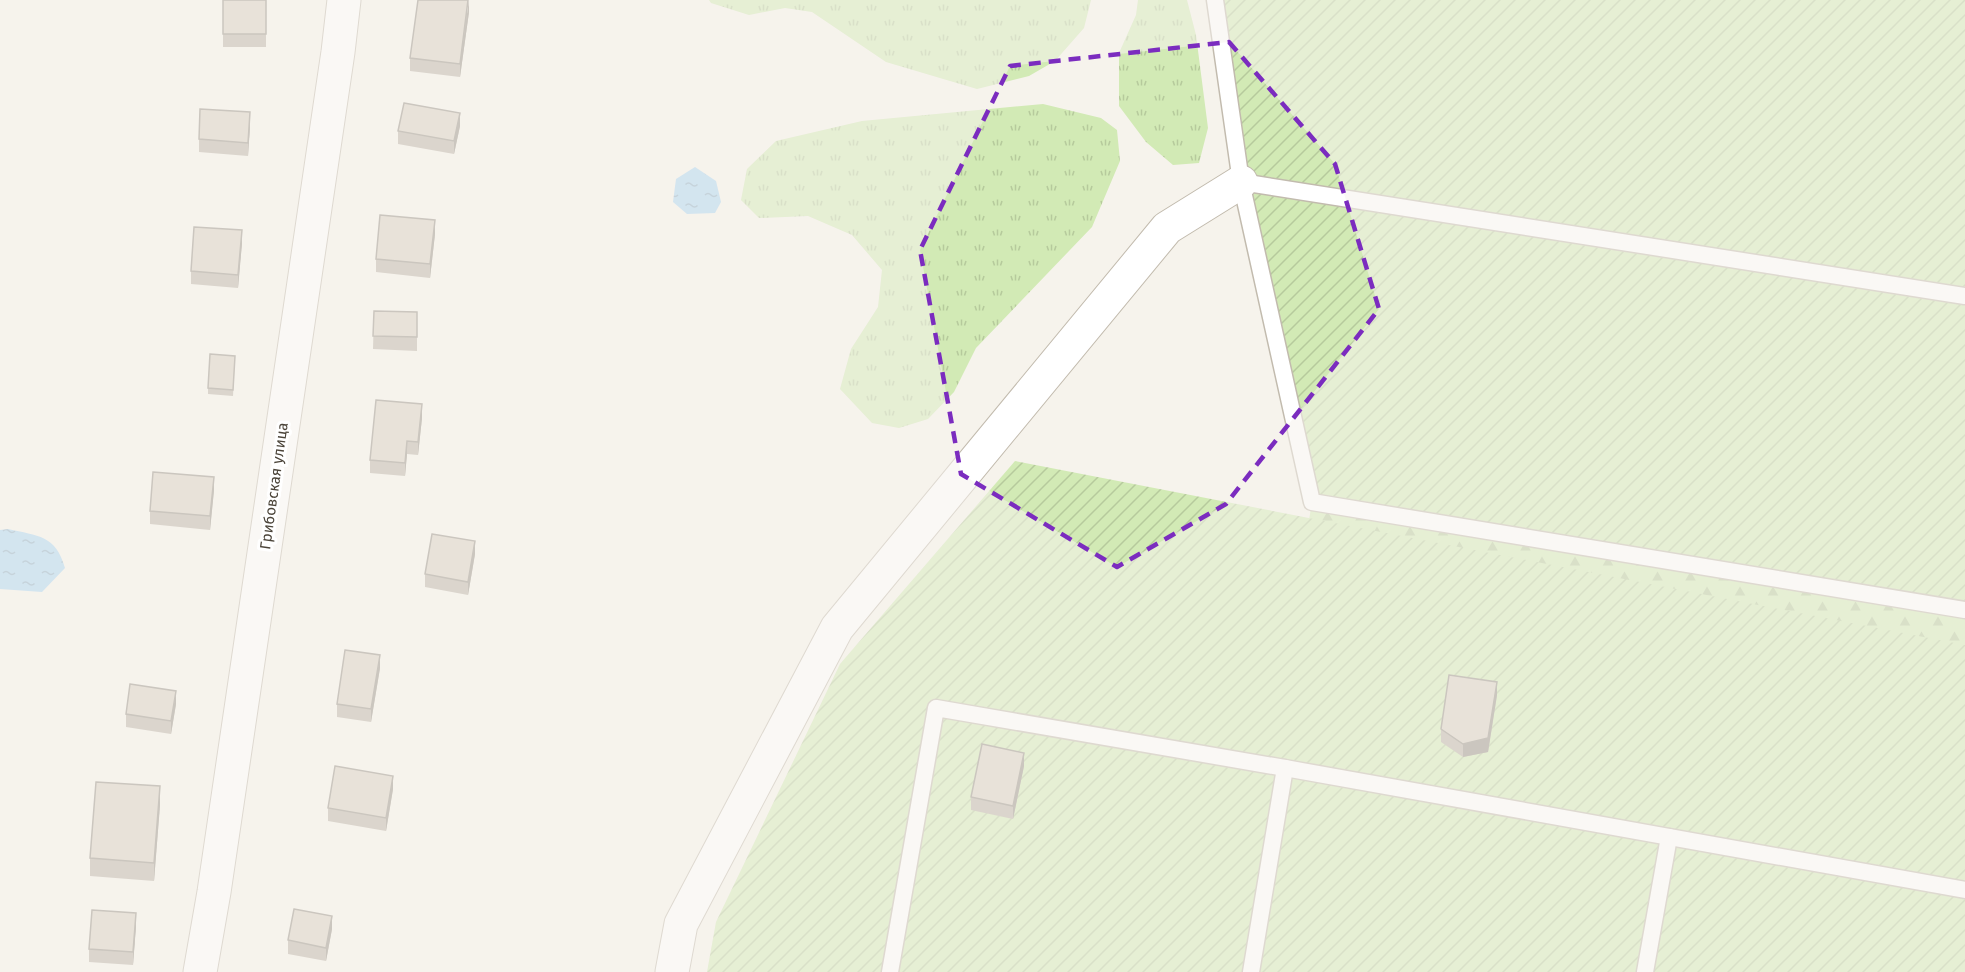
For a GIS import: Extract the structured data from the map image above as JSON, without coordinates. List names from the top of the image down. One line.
{"streets":{"street":["Грибовская улица"]}}
